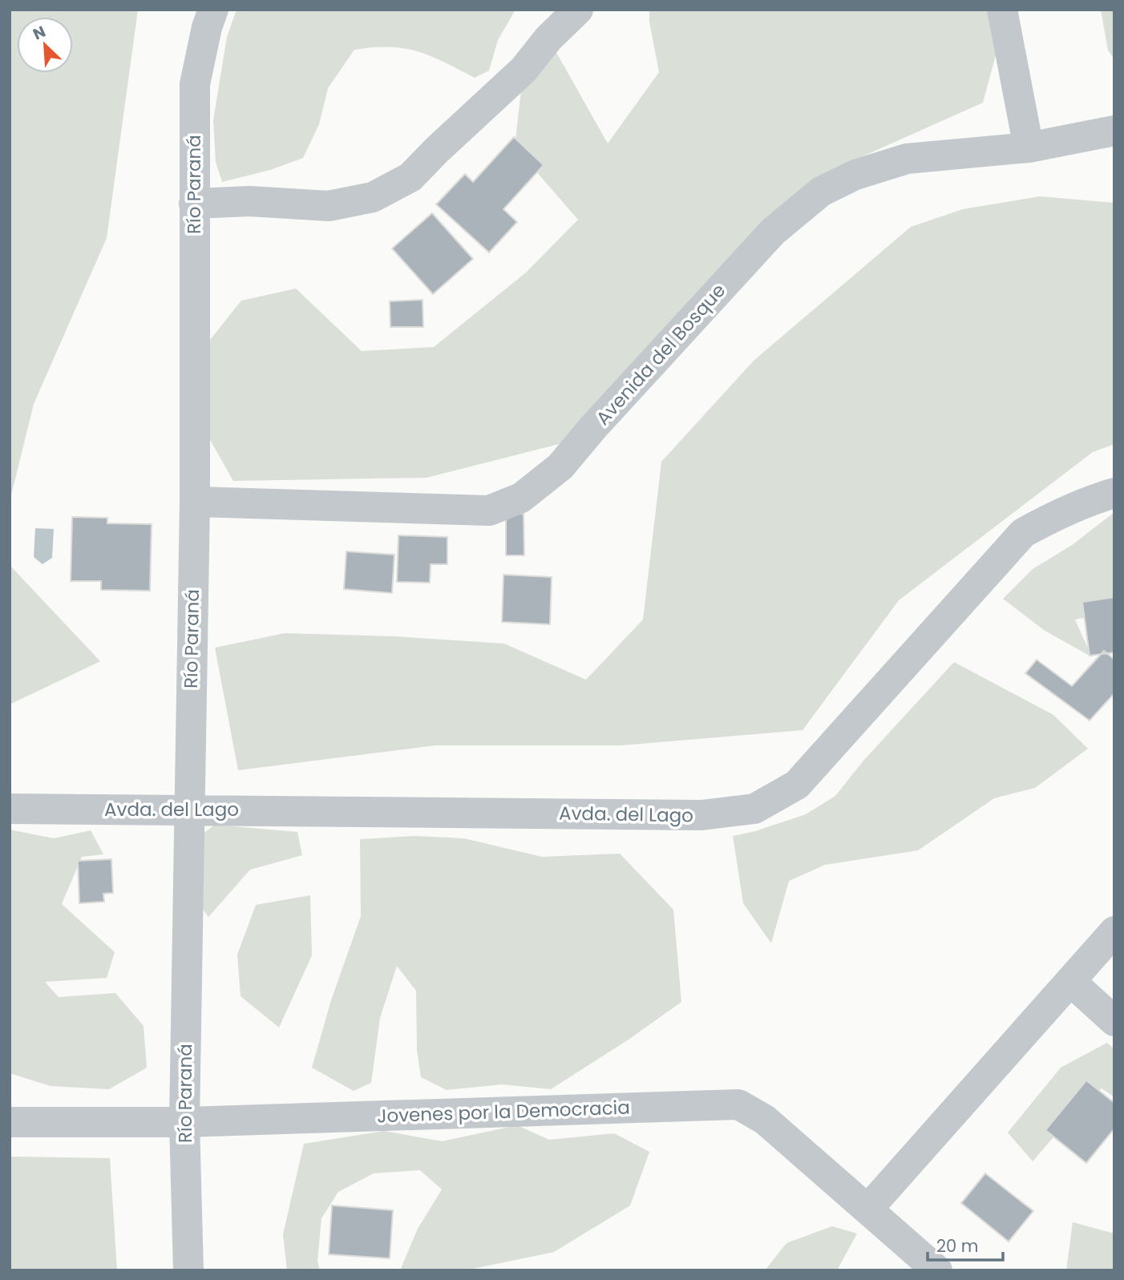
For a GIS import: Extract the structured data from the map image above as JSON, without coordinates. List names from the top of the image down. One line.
{"streets":{"street":["Río Paraná","Avenida del Bosque","Avda. del Lago","Jovenes por la Democracia"]},"crossings":[["Río Paraná","Avenida del Bosque"],["Río Paraná","Avda. del Lago"],["Río Paraná","Jovenes por la Democracia"]],"scale_bar":"20 m","north":"top left"}
